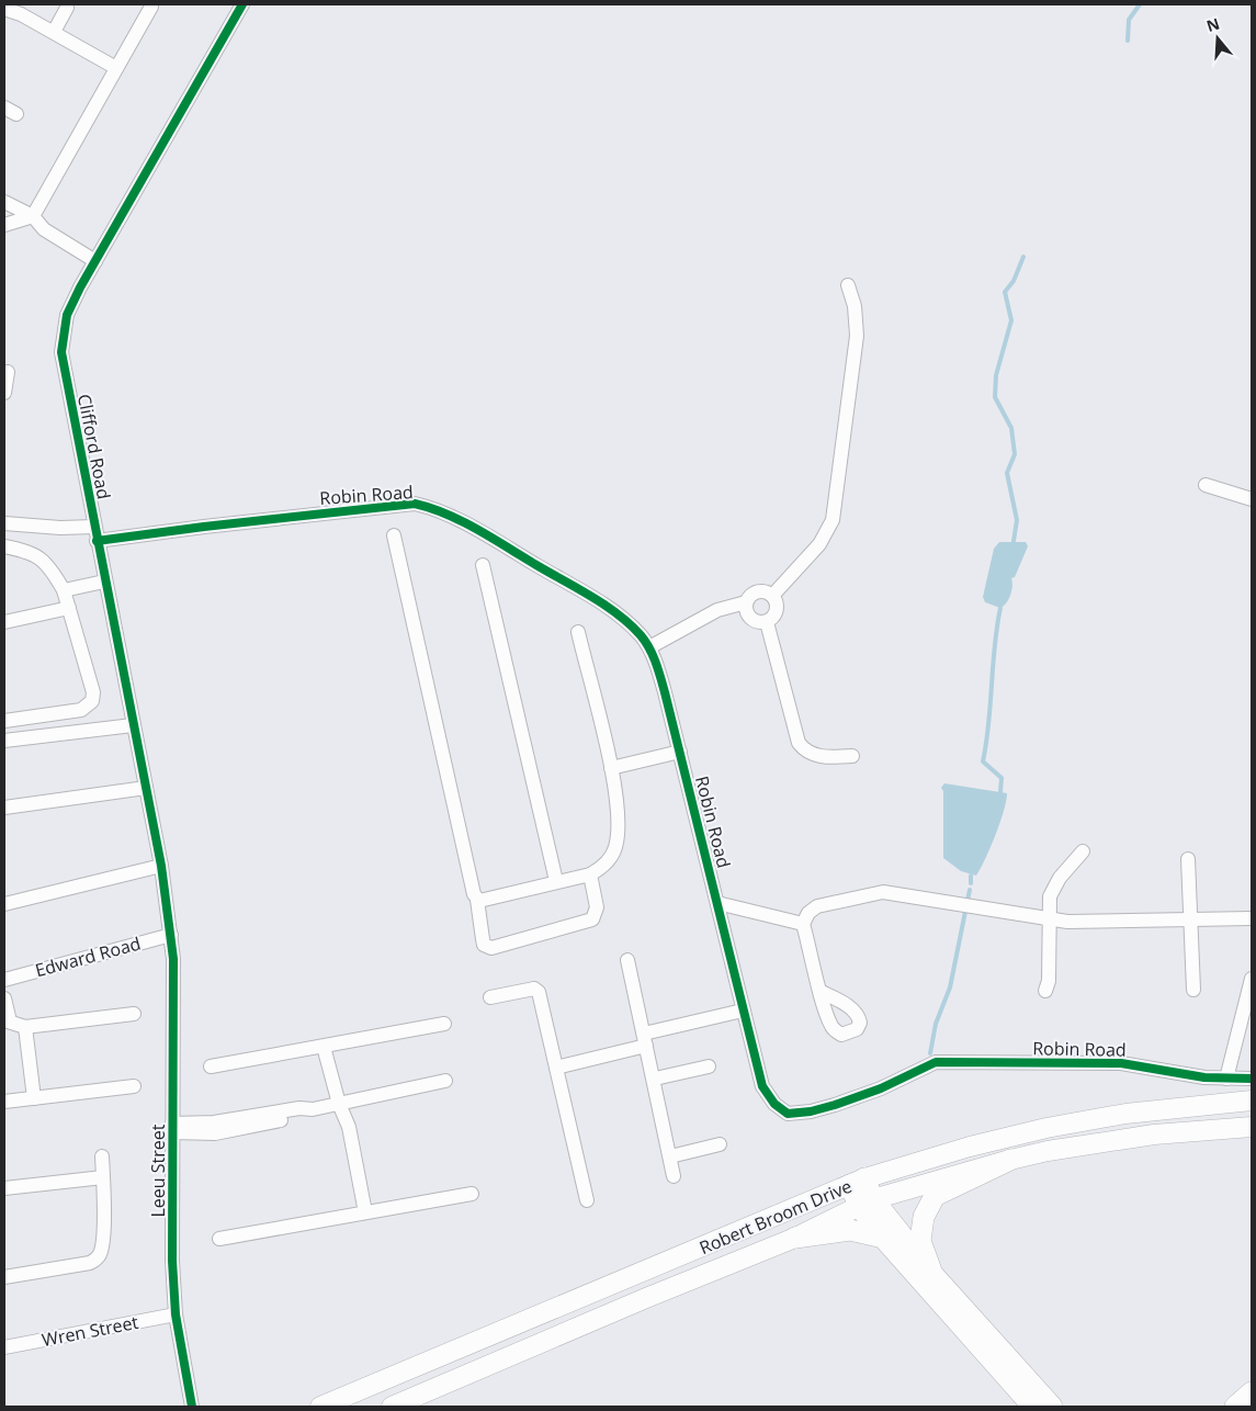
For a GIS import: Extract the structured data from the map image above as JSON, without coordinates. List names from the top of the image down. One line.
{"streets":{"street":["Clifford Road","Robin Road","Edward Road","Leeu Street","Robert Broom Drive","Wren Street"]},"crossings":[["Clifford Road","Robin Road"],["Clifford Road","Edward Road"],["Clifford Road","Leeu Street"],["Edward Road","Leeu Street"],["Leeu Street","Wren Street"]],"north":"top"}
